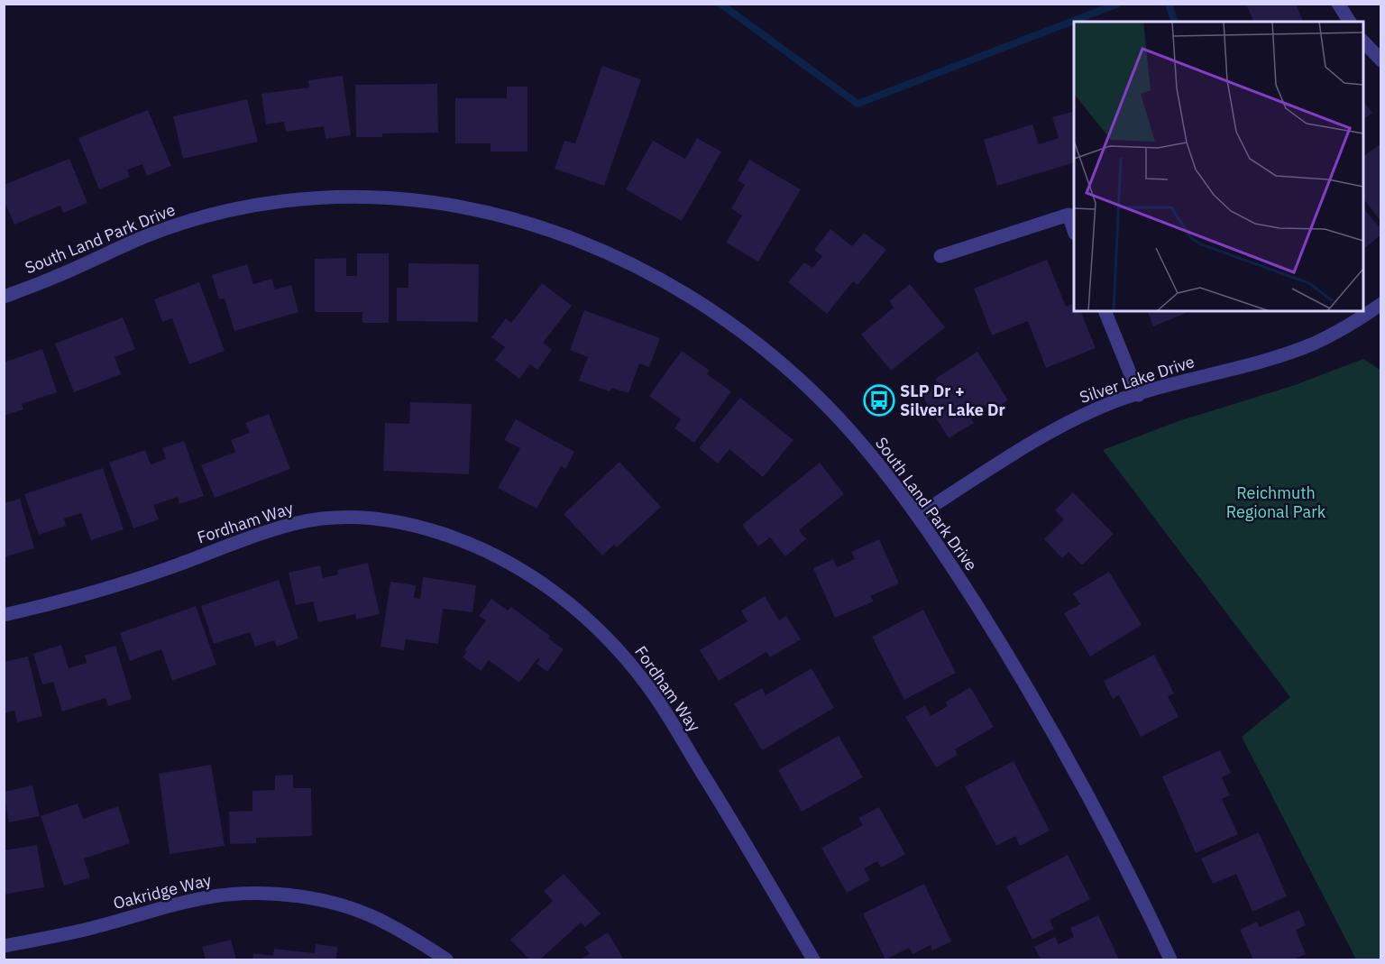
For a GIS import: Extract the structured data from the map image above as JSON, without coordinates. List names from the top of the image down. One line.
{"streets":{"street":["South Land Park Drive","Silver Lake Drive","Fordham Way","Oakridge Way"]},"crossings":[["South Land Park Drive","Silver Lake Drive"]],"parks":["Reichmuth Regional Park"],"places":{"bus stop":["SLP Dr + Silver Lake Dr"]}}
